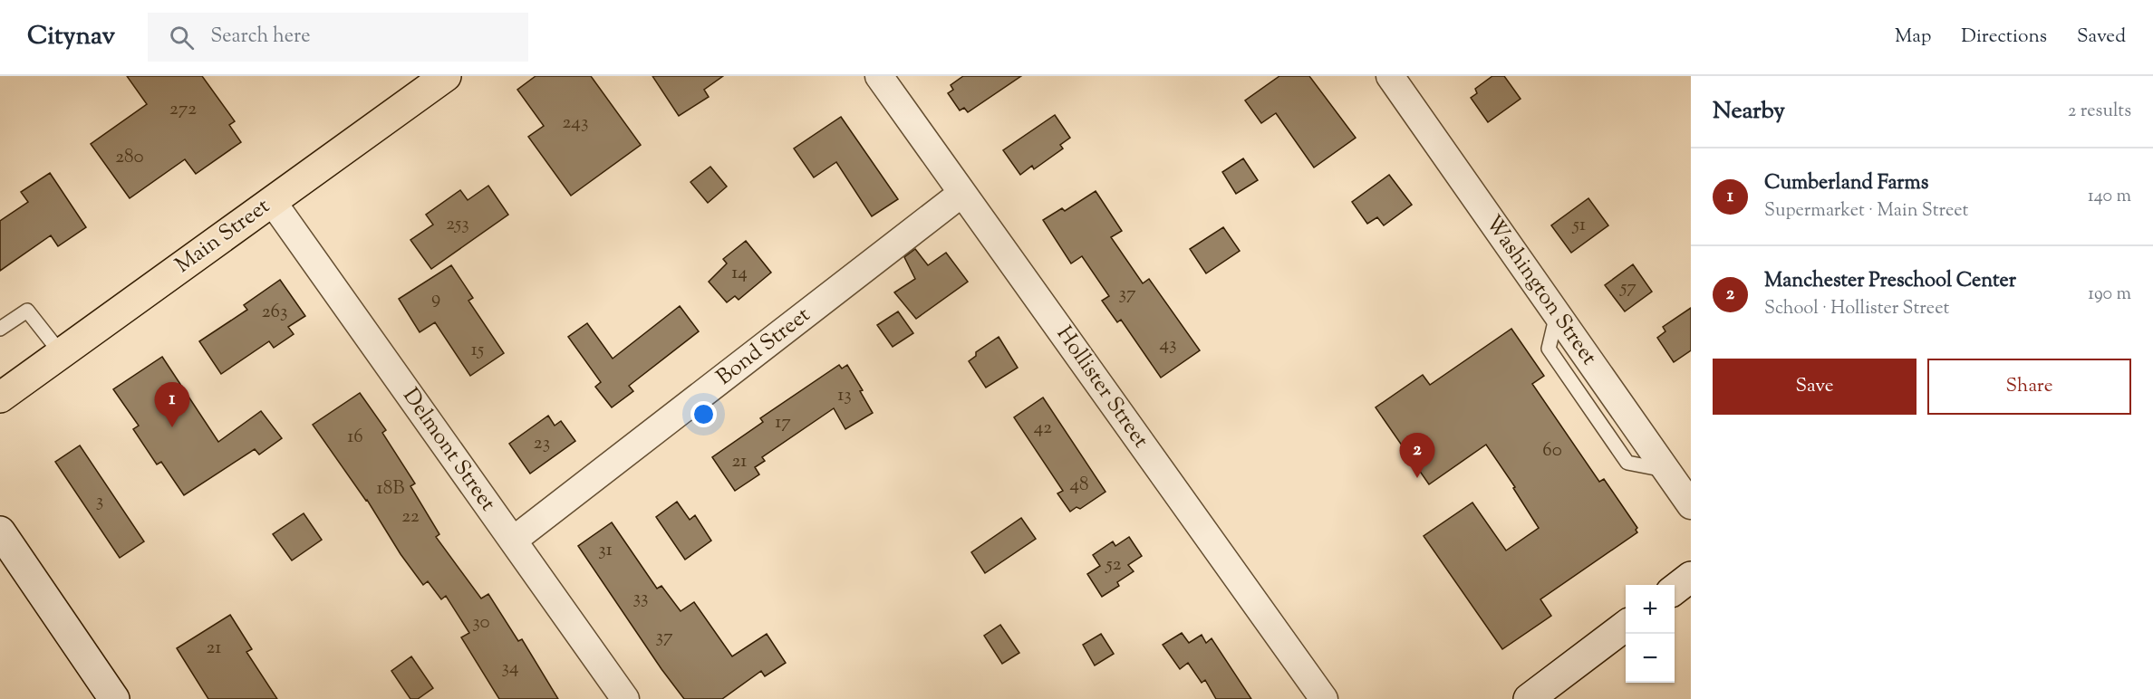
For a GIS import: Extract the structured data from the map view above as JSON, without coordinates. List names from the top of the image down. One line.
{"streets":{"main road":["Main Street"],"street":["Washington Street","Bond Street","Hollister Street","Delmont Street"]},"crossings":[["Main Street","Delmont Street"],["Bond Street","Hollister Street"],["Bond Street","Delmont Street"]],"house_numbers":["272","243","280","253","51","14","57","37","9","263","43","15","13","17","42","16","23","60","21","48","18B","3","22","31","52","33","30","37","21","34"],"page":{"header":"Citynav","search":"Search here","nav":["Map","Directions","Saved"],"heading":["Nearby","2 results"],"list":[{"mark":"1","name":"Cumberland Farms","note":"Supermarket · Main Street","value":"140 m"},{"mark":"2","name":"Manchester Preschool Center","note":"School · Hollister Street","value":"190 m"}],"buttons":["Save","Share"],"pins":["1","2"],"map_buttons":["+","−"]}}
